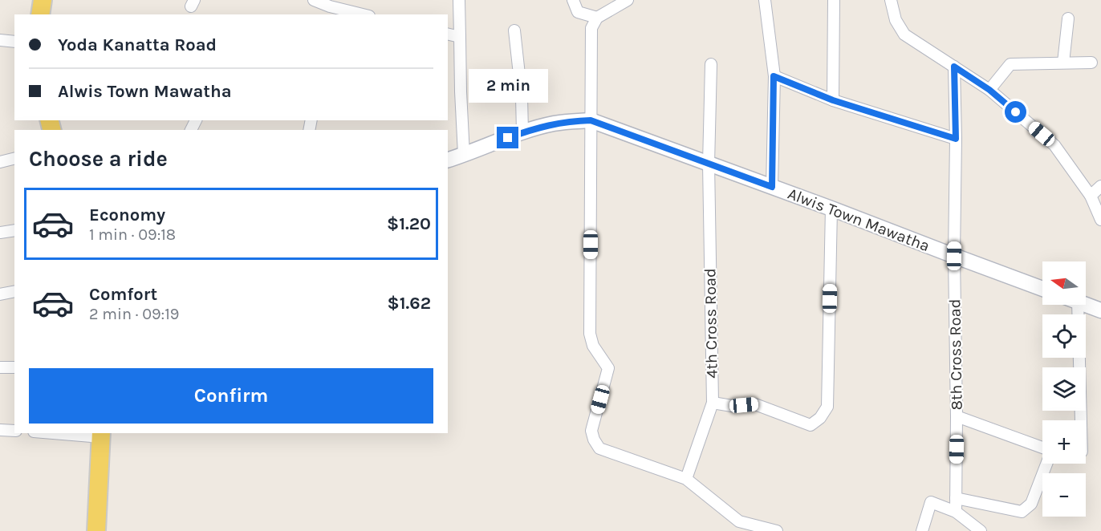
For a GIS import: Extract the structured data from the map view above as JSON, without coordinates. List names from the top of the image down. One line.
{"streets":{"street":["Alwis Town Mawatha","4th Cross Road","8th Cross Road"]},"crossings":[["Alwis Town Mawatha","4th Cross Road"],["Alwis Town Mawatha","8th Cross Road"]],"north":"left","page":{"banner":["Yoda Kanatta Road","Alwis Town Mawatha"],"bubble":"2 min","heading":"Choose a ride","list":[{"name":"Economy","note":"1 min · 09:18","value":"$1.20"},{"name":"Comfort","note":"2 min · 09:19","value":"$1.62"}],"map_buttons":["+","−"],"buttons":"Confirm"}}
